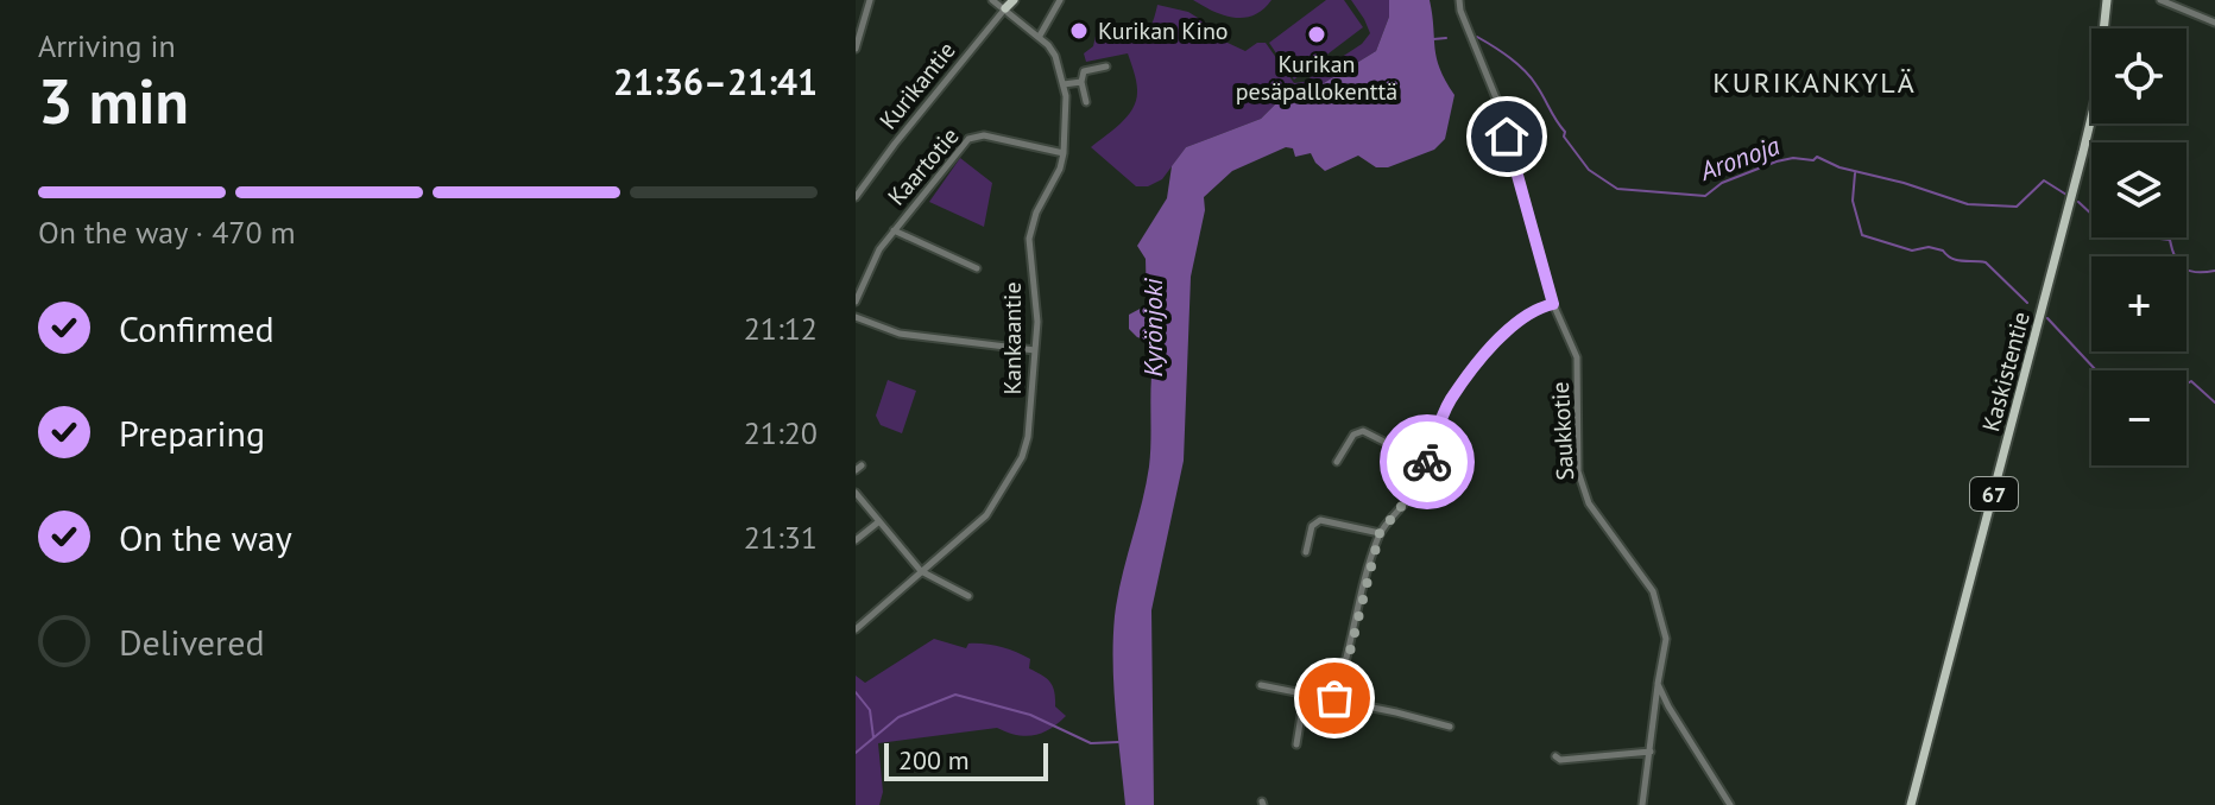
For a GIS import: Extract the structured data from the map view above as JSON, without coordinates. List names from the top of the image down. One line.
{"streets":{"main road":["Kurikantie","Kaskistentie","67"],"street":["Kaartotie","Kankaantie","Saukkotie"]},"crossings":[["Kurikantie","Kankaantie"],["Kaartotie","Kankaantie"]],"districts":["KURIKANKYLÄ"],"water":["Aronoja","Kyrönjoki"],"places":["Kurikan Kino","Kurikan pesäpallokenttä"],"scale_bar":"200 m","page":{"heading":["3 min","Arriving in","21:36–21:41"],"map_buttons":["+","−"],"bar":"On the way · 470 m","list":[["Confirmed","21:12"],["Preparing","21:20"],["On the way","21:31"],"Delivered"],"scale":"200 m"}}
